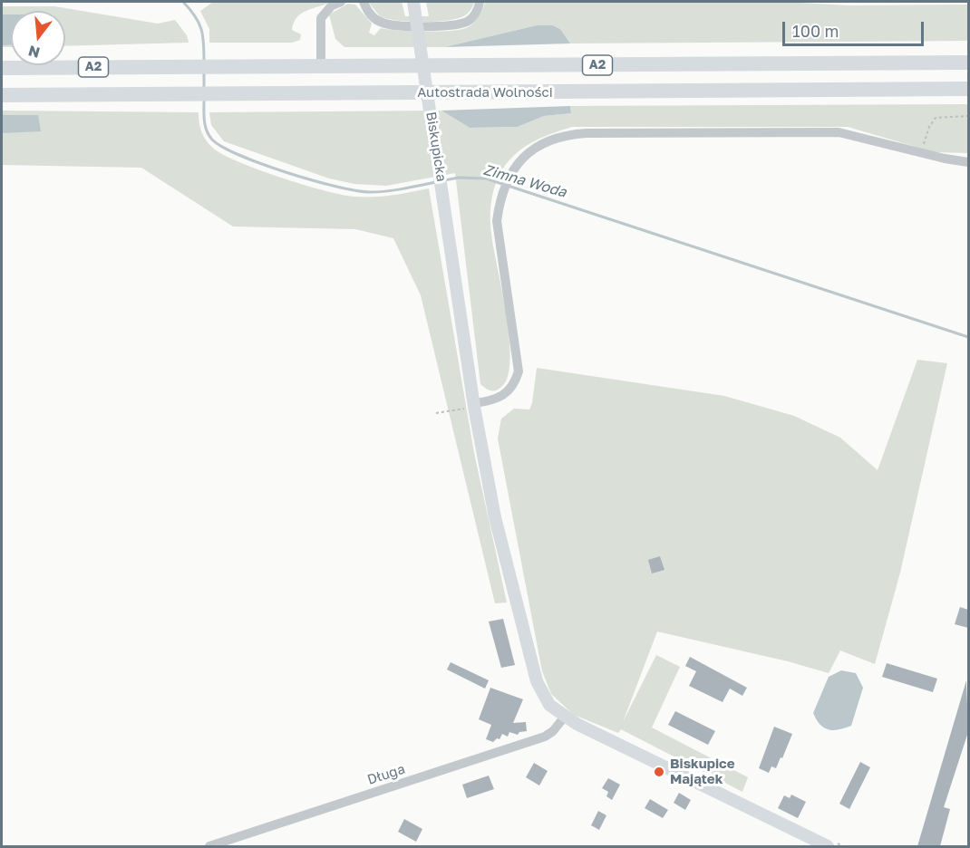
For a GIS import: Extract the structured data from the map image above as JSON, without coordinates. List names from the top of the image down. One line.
{"streets":{"highway":["A2","Autostrada Wolności"],"main road":["Biskupicka"],"street":["Długa"]},"crossings":[["Biskupicka","Długa"]],"water":["Zimna Woda"],"places":["Biskupice Majątek"],"scale_bar":"100 m","north":"bottom"}
